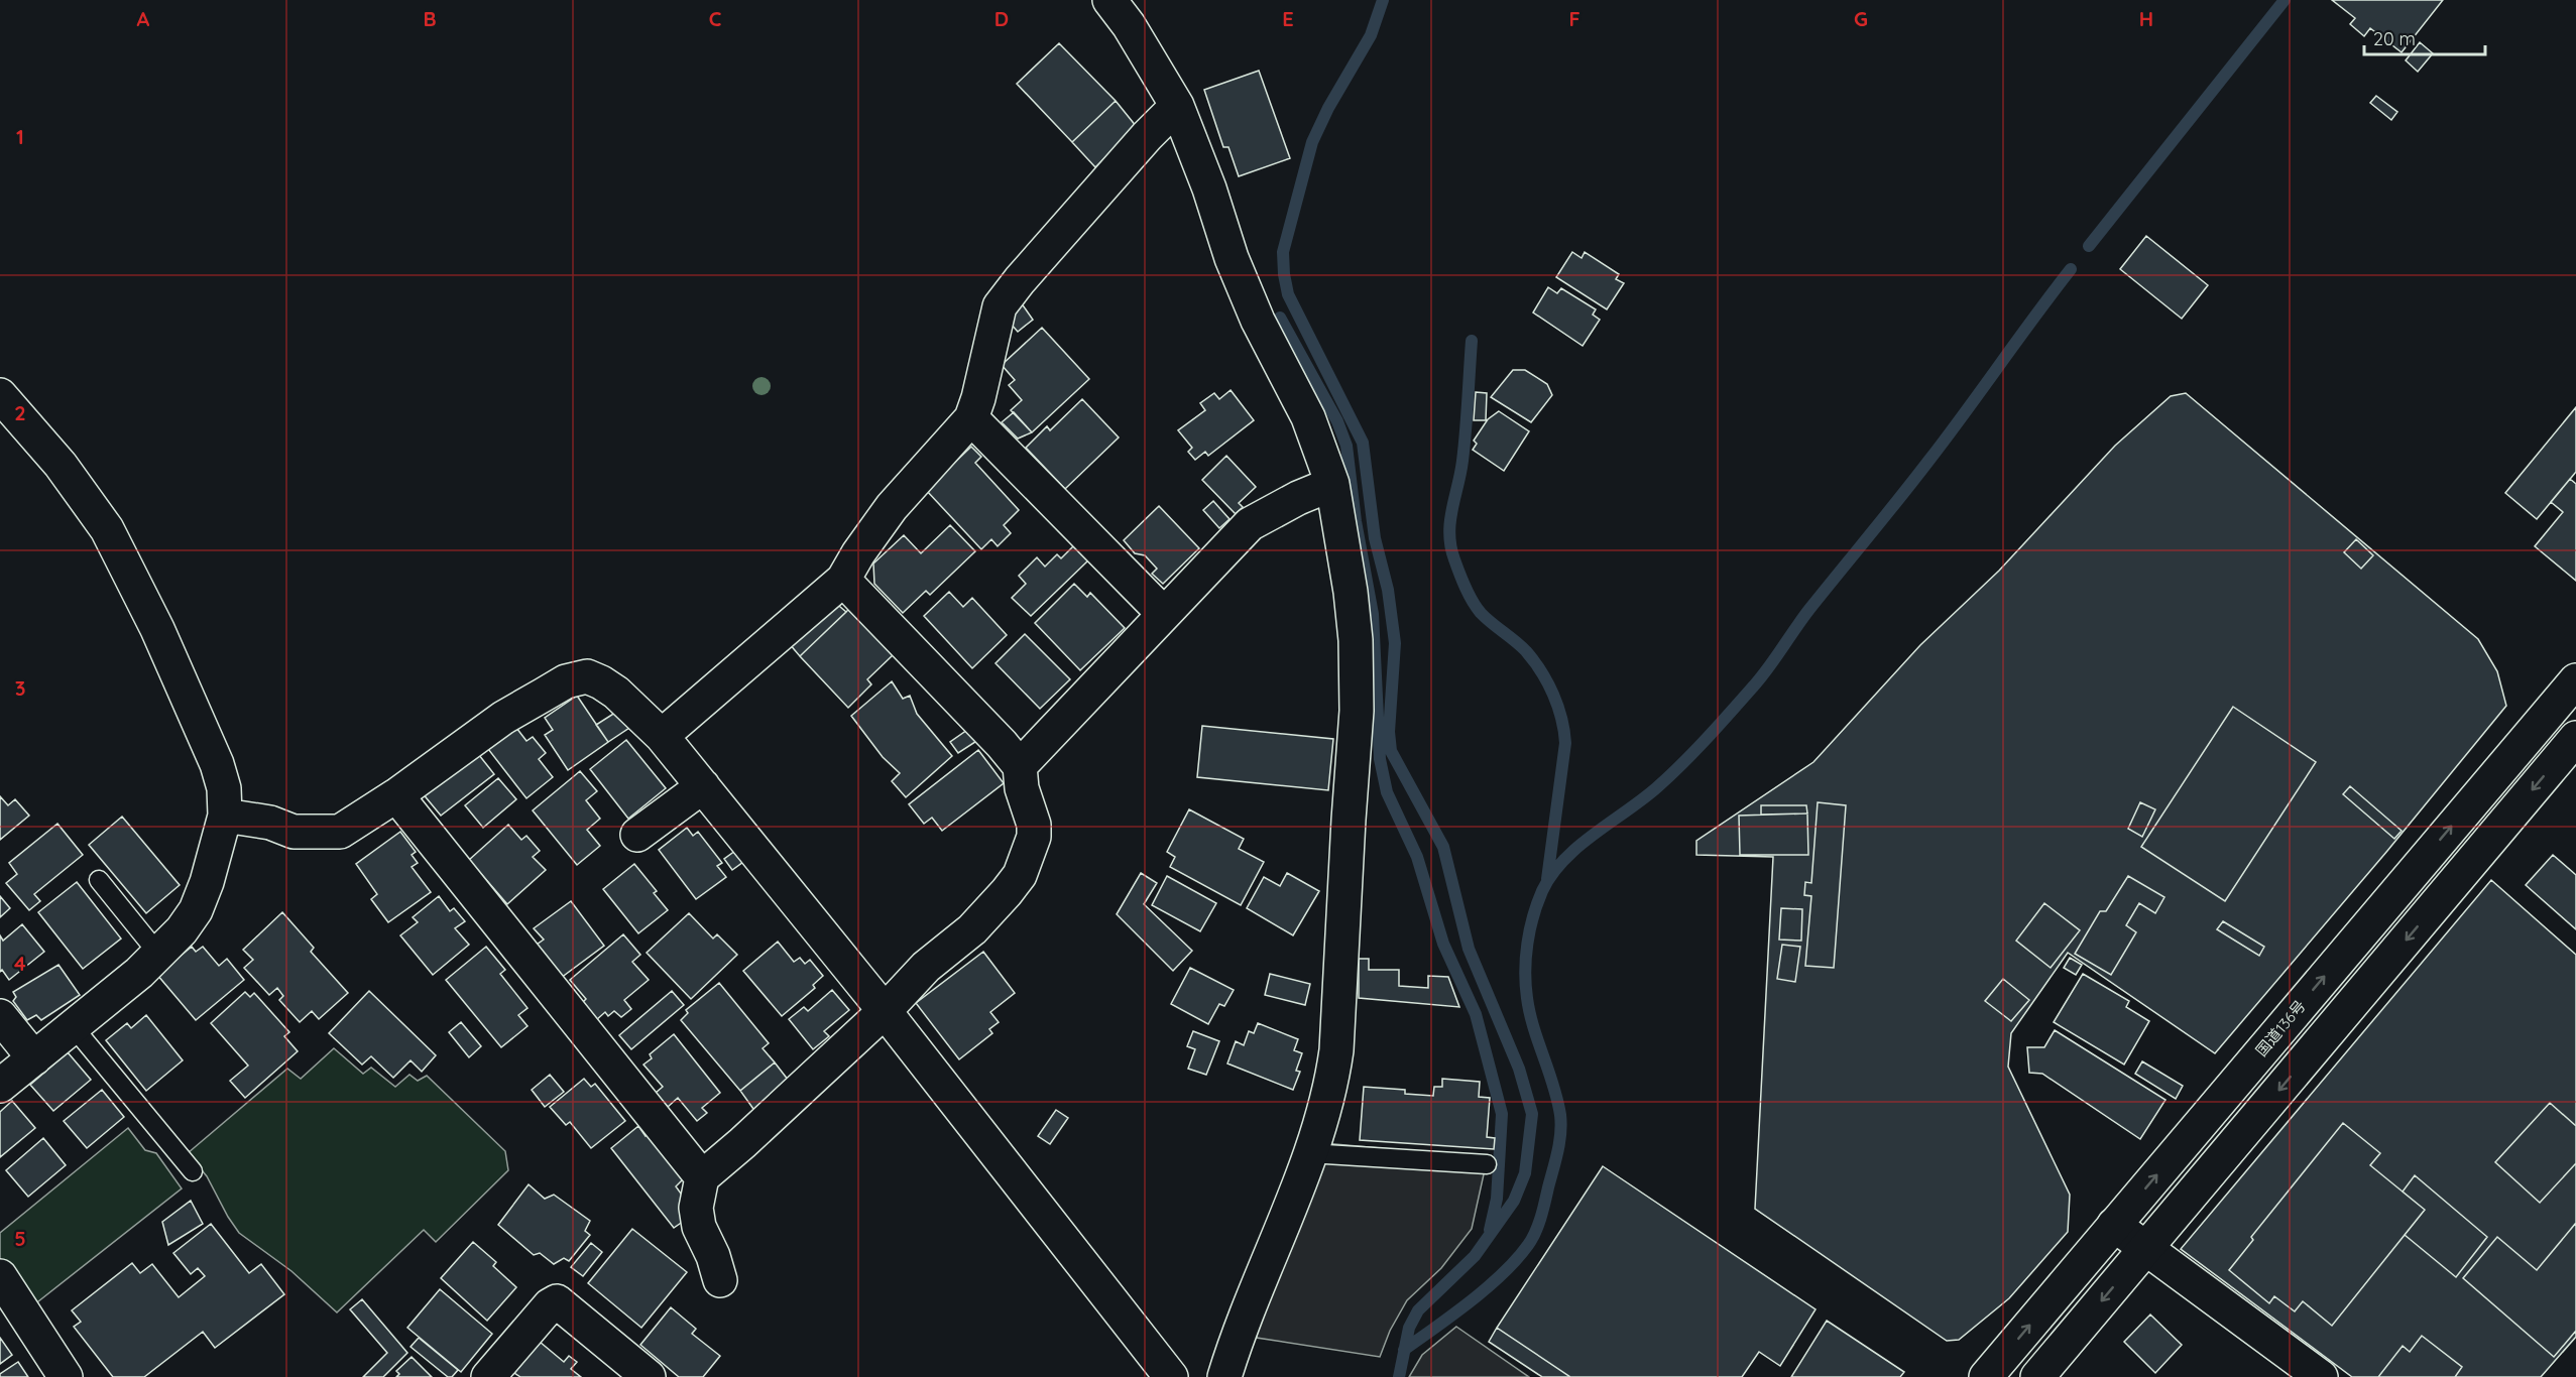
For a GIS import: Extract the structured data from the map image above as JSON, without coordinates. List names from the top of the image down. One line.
{"streets":{"main road":["国道136号"]},"scale_bar":"20 m","grid":{"columns":["A","B","C","D","E","F","G","H"],"rows":["1","2","3","4","5"]}}
